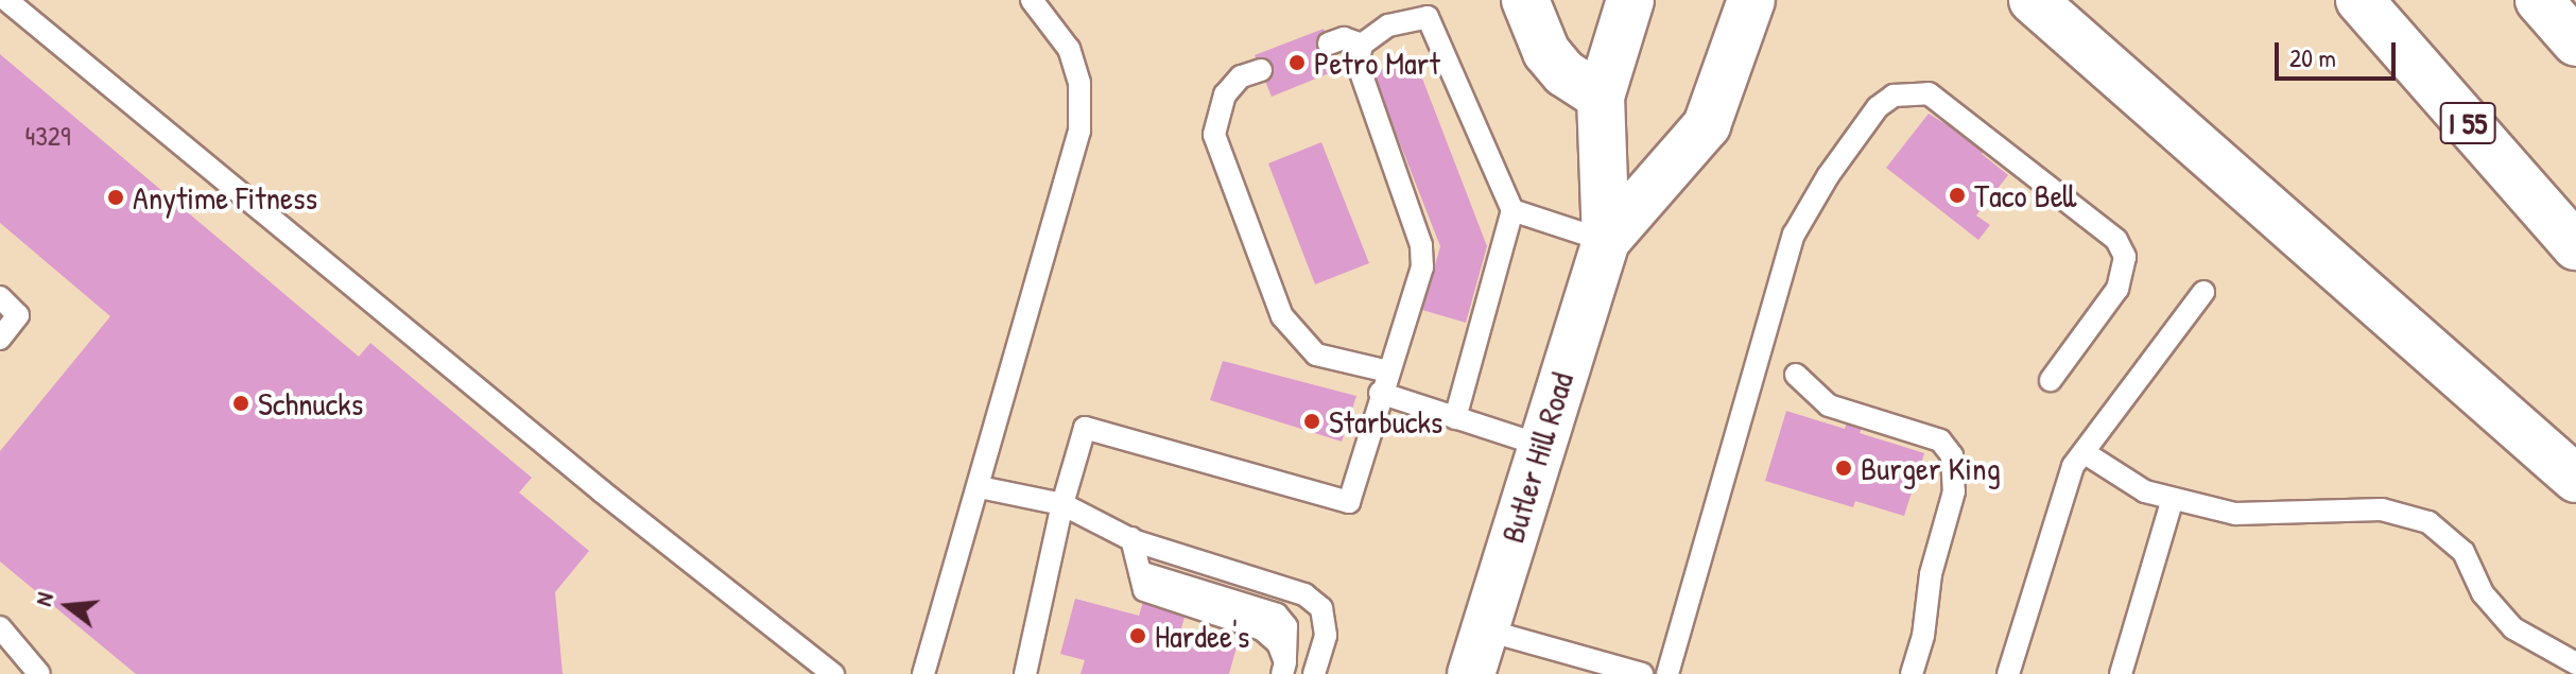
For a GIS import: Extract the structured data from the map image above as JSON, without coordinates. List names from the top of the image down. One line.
{"streets":{"main road":["I 55","Butler Hill Road"]},"places":["Petro Mart","Taco Bell","Anytime Fitness","Schnucks","Starbucks","Burger King","Hardee's"],"house_numbers":["4329"],"scale_bar":"20 m","north":"left"}
